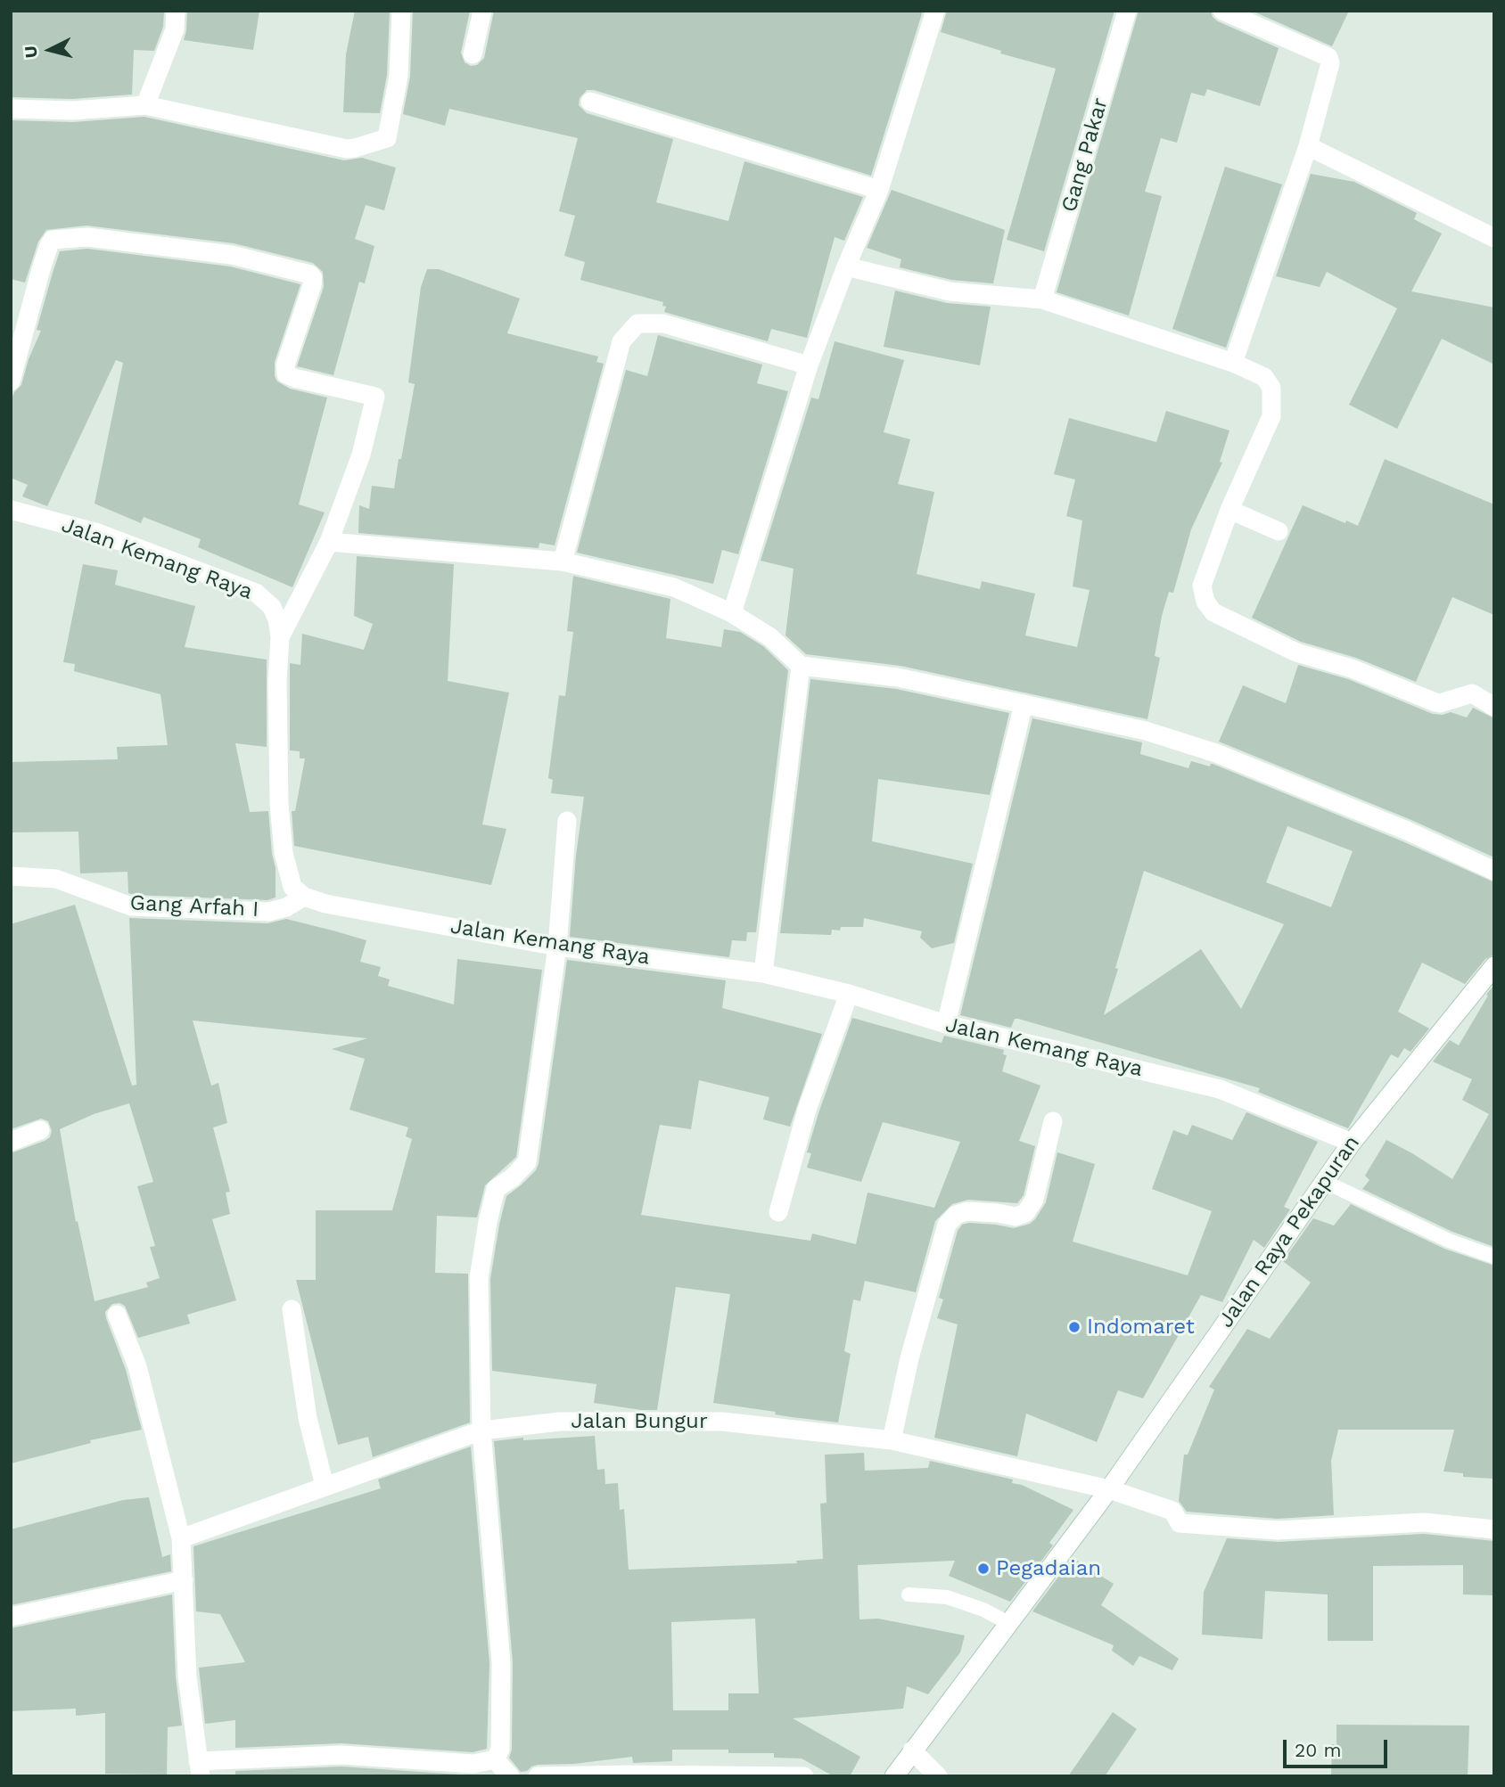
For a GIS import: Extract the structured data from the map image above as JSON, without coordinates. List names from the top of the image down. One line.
{"streets":{"street":["Gang Pakar","Jalan Kemang Raya","Gang Arfah I","Jalan Raya Pekapuran","Jalan Bungur"]},"crossings":[["Jalan Kemang Raya","Gang Arfah I"],["Jalan Kemang Raya","Jalan Raya Pekapuran"],["Jalan Raya Pekapuran","Jalan Bungur"]],"places":["Indomaret","Pegadaian"],"scale_bar":"20 m","north":"left"}
